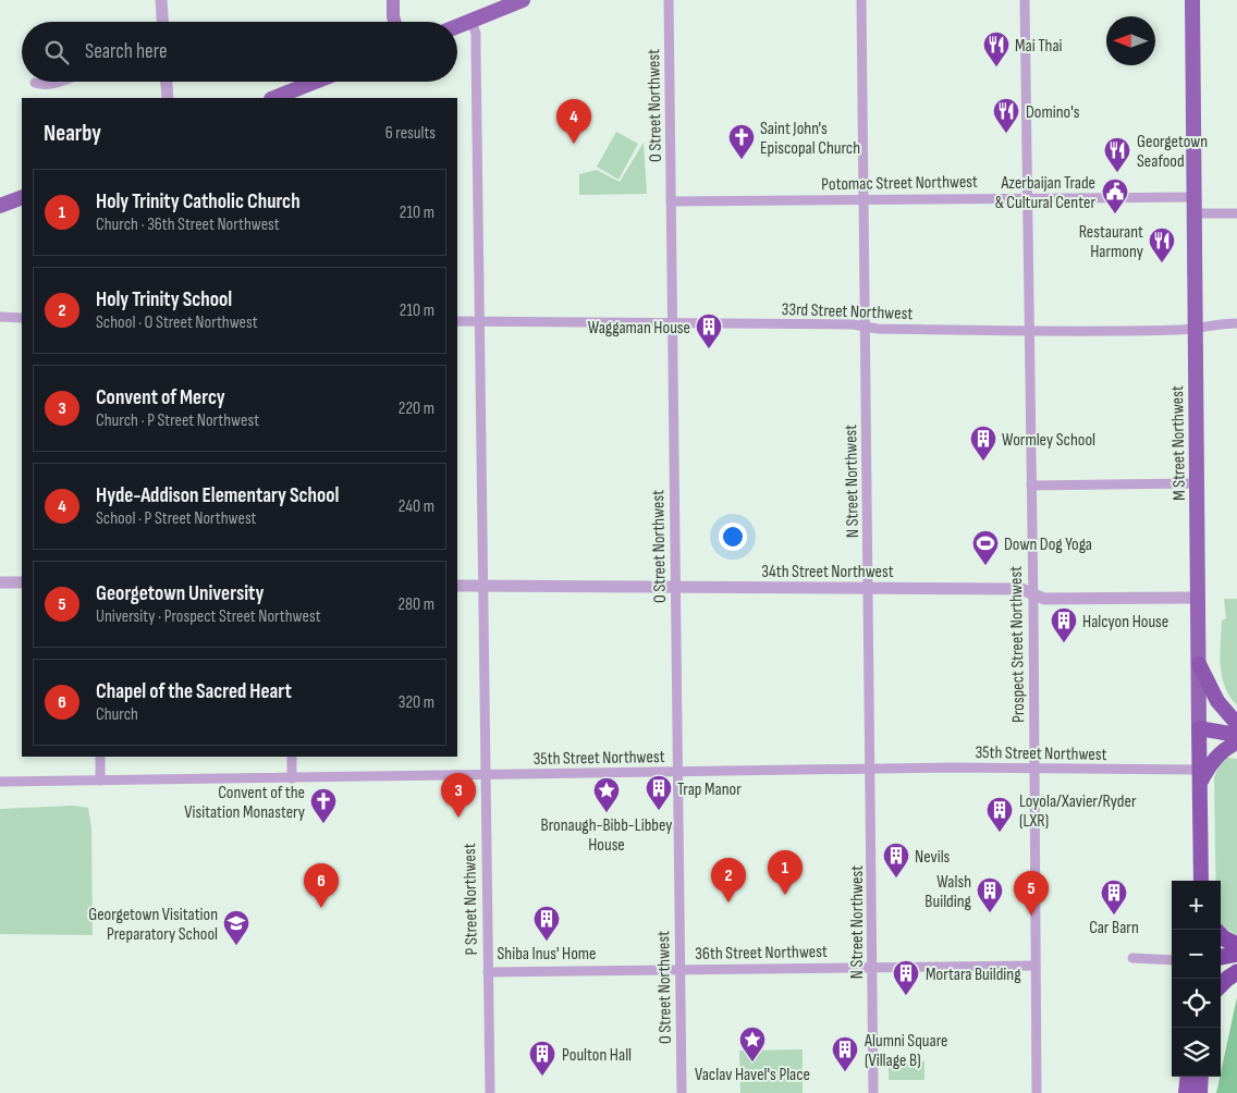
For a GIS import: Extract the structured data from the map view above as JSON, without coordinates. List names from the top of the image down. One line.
{"streets":{"highway":["M Street Northwest"],"street":["O Street Northwest","Potomac Street Northwest","33rd Street Northwest","N Street Northwest","34th Street Northwest","Prospect Street Northwest","35th Street Northwest","P Street Northwest","36th Street Northwest"]},"crossings":[["O Street Northwest","Potomac Street Northwest"],["O Street Northwest","33rd Street Northwest"],["O Street Northwest","34th Street Northwest"],["O Street Northwest","35th Street Northwest"],["O Street Northwest","36th Street Northwest"],["Potomac Street Northwest","M Street Northwest"],["Potomac Street Northwest","N Street Northwest"],["Potomac Street Northwest","Prospect Street Northwest"],["33rd Street Northwest","M Street Northwest"],["33rd Street Northwest","N Street Northwest"],["33rd Street Northwest","Prospect Street Northwest"],["33rd Street Northwest","P Street Northwest"],["M Street Northwest","34th Street Northwest"],["M Street Northwest","35th Street Northwest"],["N Street Northwest","34th Street Northwest"],["N Street Northwest","35th Street Northwest"],["N Street Northwest","36th Street Northwest"],["34th Street Northwest","Prospect Street Northwest"],["34th Street Northwest","P Street Northwest"],["Prospect Street Northwest","35th Street Northwest"],["Prospect Street Northwest","36th Street Northwest"],["35th Street Northwest","P Street Northwest"],["P Street Northwest","36th Street Northwest"]],"places":{"restaurant":["Mai Thai","Domino's","Georgetown Seafood","Restaurant Harmony"],"church":["Saint John's Episcopal Church","Convent of the Visitation Monastery"],"public building":["Azerbaijan Trade & Cultural Center"],"building":["Waggaman House","Wormley School","Halcyon House","Trap Manor","Loyola/Xavier/Ryder (LXR)","Nevils","Walsh Building","Car Barn","Shiba Inus' Home","Mortara Building","Alumni Square (Village B)","Poulton Hall"],"sports":["Down Dog Yoga"],"place":["Bronaugh-Bibb-Libbey House","Vaclav Havel's Place"],"school or university":["Georgetown Visitation Preparatory School"]},"north":"left","page":{"search":"Search here","heading":["Nearby","6 results"],"pins":["4","3","1","2","6","5"],"list":[{"mark":"1","name":"Holy Trinity Catholic Church","note":"Church · 36th Street Northwest","value":"210 m"},{"mark":"2","name":"Holy Trinity School","note":"School · O Street Northwest","value":"210 m"},{"mark":"3","name":"Convent of Mercy","note":"Church · P Street Northwest","value":"220 m"},{"mark":"4","name":"Hyde-Addison Elementary School","note":"School · P Street Northwest","value":"240 m"},{"mark":"5","name":"Georgetown University","note":"University · Prospect Street Northwest","value":"280 m"},{"mark":"6","name":"Chapel of the Sacred Heart","note":"Church","value":"320 m"}],"map_buttons":["+","−"]}}
